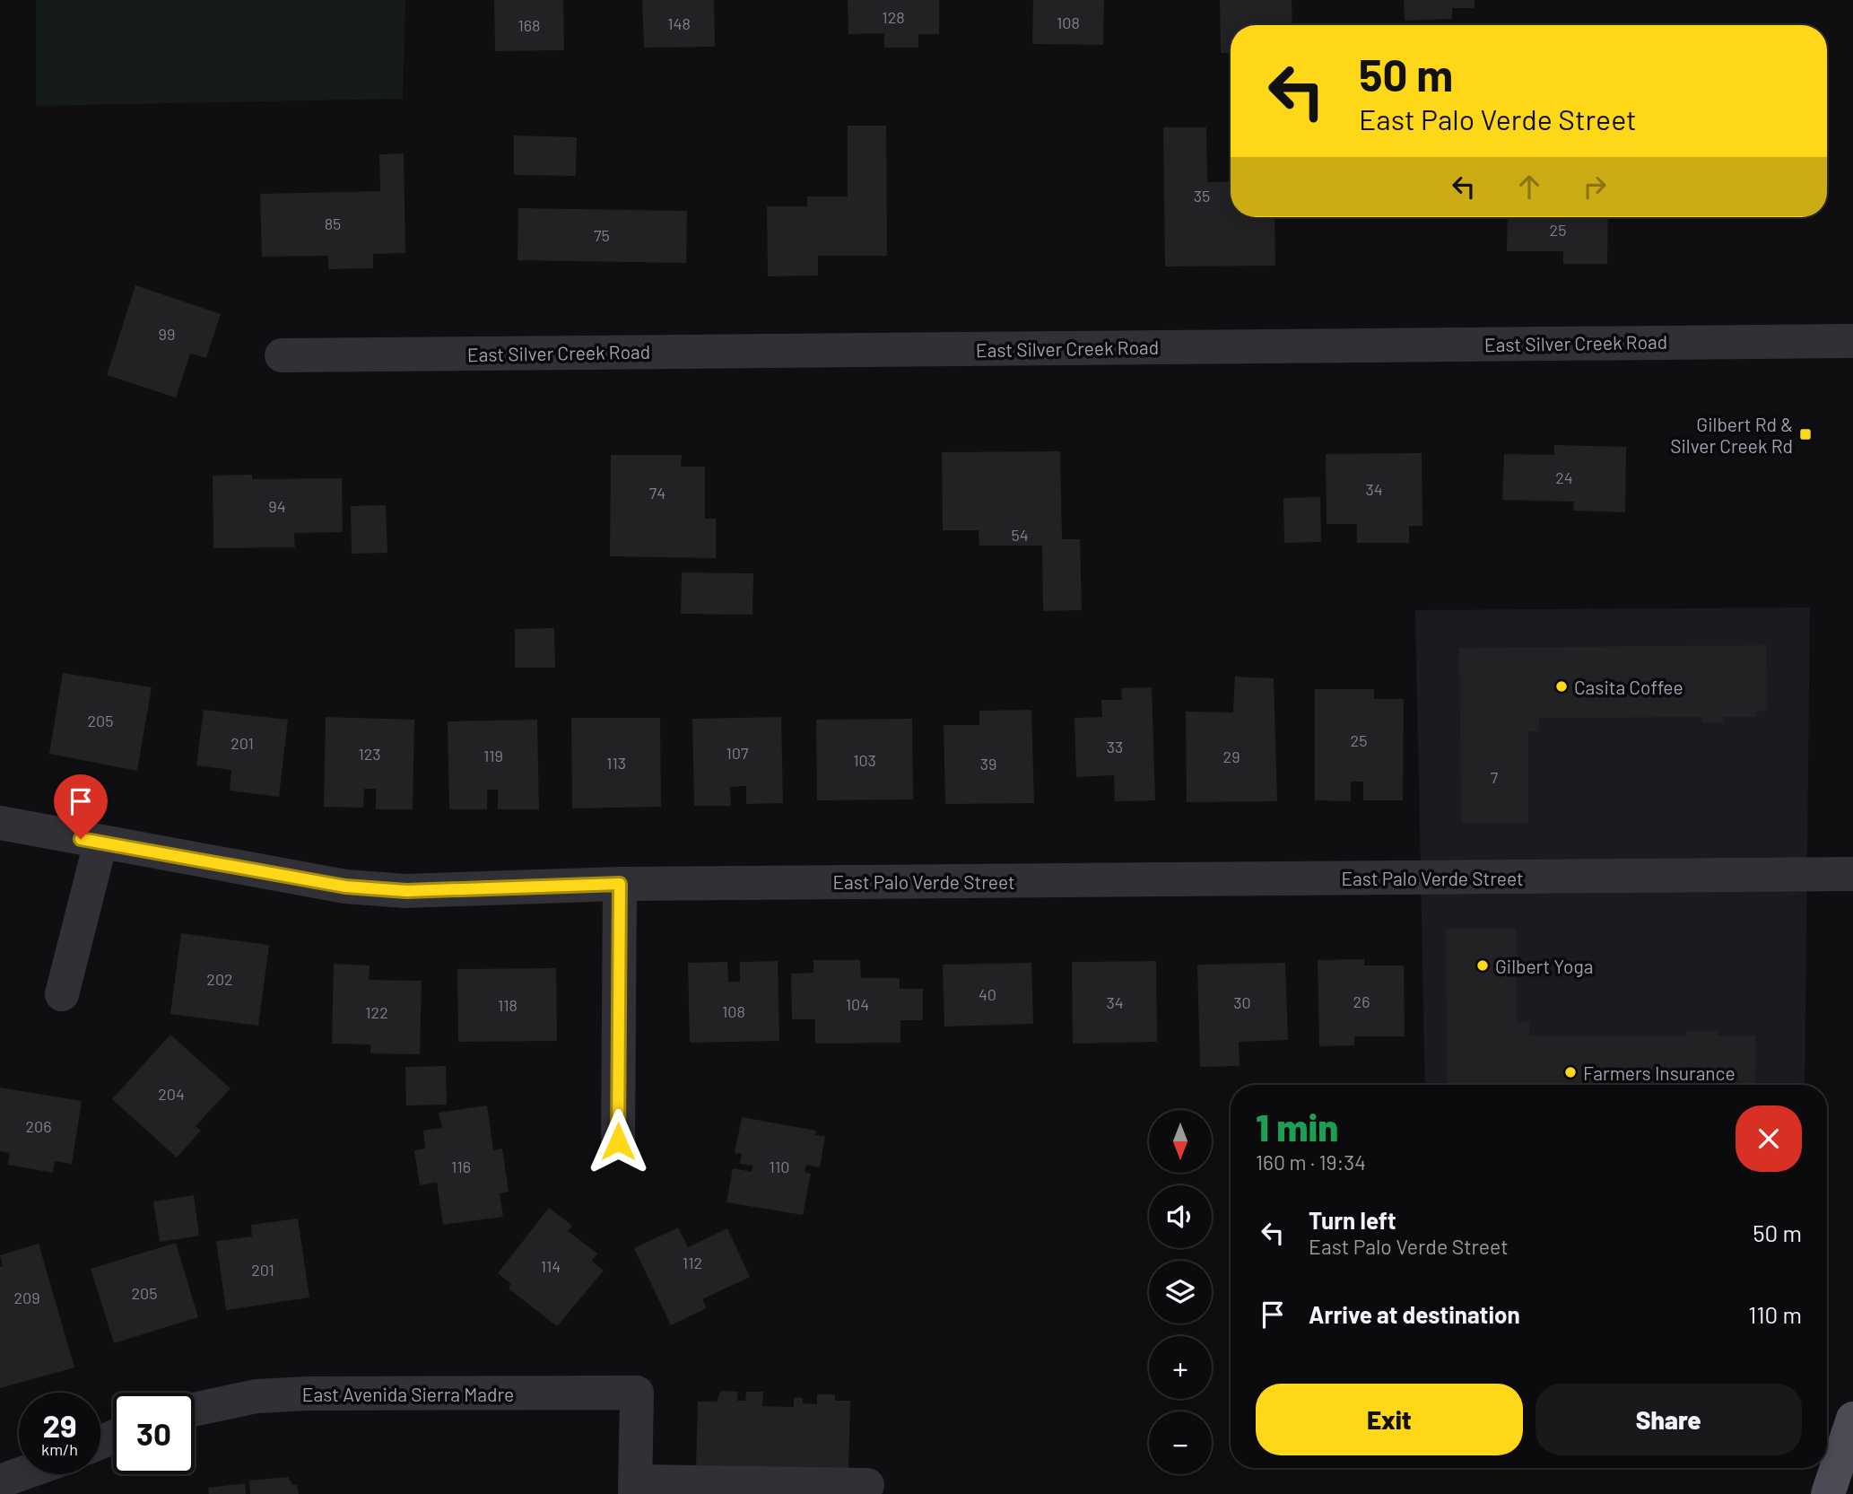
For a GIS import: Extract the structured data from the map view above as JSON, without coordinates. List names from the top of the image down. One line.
{"streets":{"street":["East Silver Creek Road","East Palo Verde Street","East Avenida Sierra Madre"]},"places":{"transit":["Gilbert Rd & Silver Creek Rd"],"other":["Casita Coffee","Gilbert Yoga","Farmers Insurance"]},"house_numbers":["128","108","148","168","35","85","25","75","99","24","34","74","94","54","205","25","201","33","107","123","119","29","103","113","39","7","202","40","26","34","30","104","118","108","122","204","206","116","110","112","114","201","205","209"],"north":"bottom","page":{"turn":["50 m","East Palo Verde Street"],"heading":["1 min","160 m · 19:34"],"map_buttons":["+","−"],"list":[{"name":"Turn left","note":"East Palo Verde Street","value":"50 m"},{"name":"Arrive at destination","value":"110 m"}],"buttons":["Exit","Share"],"speed":"29 km/h","limit":"30"}}
